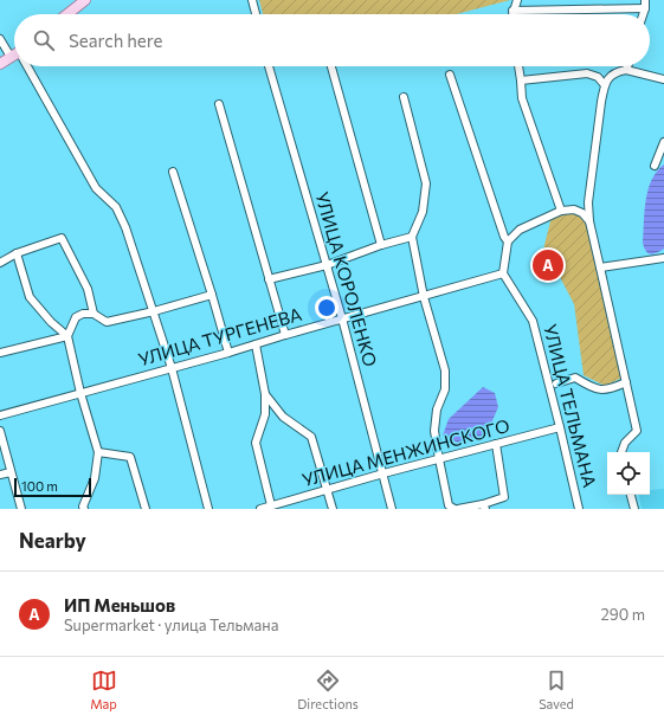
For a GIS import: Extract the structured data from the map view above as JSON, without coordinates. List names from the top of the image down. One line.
{"streets":{"street":["УЛИЦА КОРОЛЕНКО","УЛИЦА ТУРГЕНЕВА","УЛИЦА ТЕЛЬМАНА","УЛИЦА МЕНЖИНСКОГО"]},"crossings":[["УЛИЦА КОРОЛЕНКО","УЛИЦА ТУРГЕНЕВА"],["УЛИЦА КОРОЛЕНКО","УЛИЦА МЕНЖИНСКОГО"],["УЛИЦА ТУРГЕНЕВА","УЛИЦА ТЕЛЬМАНА"],["УЛИЦА ТЕЛЬМАНА","УЛИЦА МЕНЖИНСКОГО"]],"scale_bar":"100 m","page":{"search":"Search here","pins":"A","scale":"100 m","heading":"Nearby","list":[{"mark":"A","name":"ИП Меньшов","note":"Supermarket · улица Тельмана","value":"290 m"}],"nav":["Map","Directions","Saved"]}}
